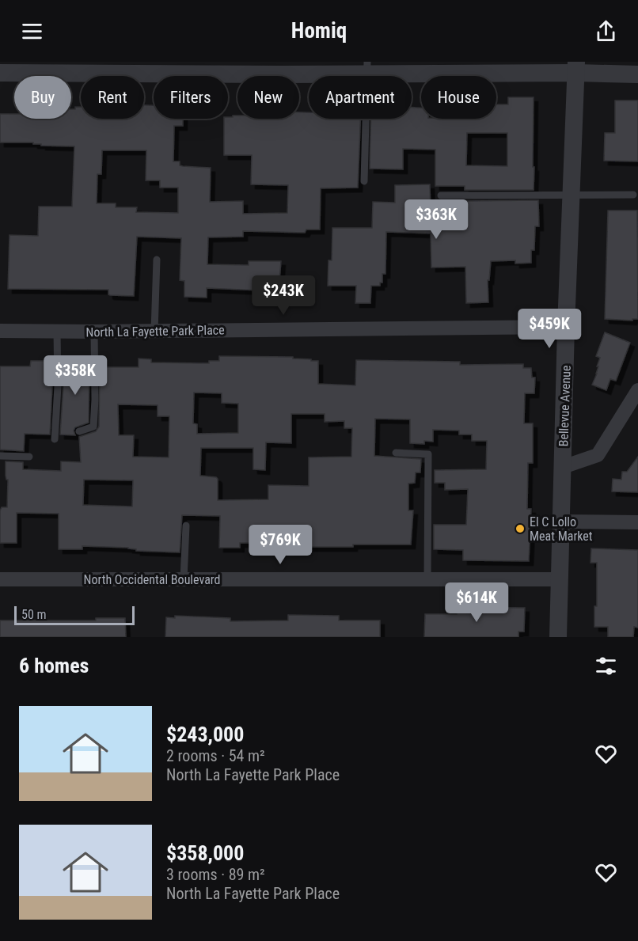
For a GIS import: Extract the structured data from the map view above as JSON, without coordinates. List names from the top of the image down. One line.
{"streets":{"street":["North La Fayette Park Place","Bellevue Avenue","North Occidental Boulevard"]},"crossings":[["North La Fayette Park Place","Bellevue Avenue"],["Bellevue Avenue","North Occidental Boulevard"]],"places":["El C Lollo Meat Market"],"scale_bar":"50 m","page":{"header":"Homiq","chip":["Buy","Rent","Filters","New","Apartment","House"],"price":["$363K","$243K","$459K","$358K","$769K","$614K"],"scale":"50 m","heading":"6 homes","list":[{"name":"$243,000","note":"2 rooms · 54 m² · North La Fayette Park Place"},{"name":"$358,000","note":"3 rooms · 89 m² · North La Fayette Park Place"}]}}
